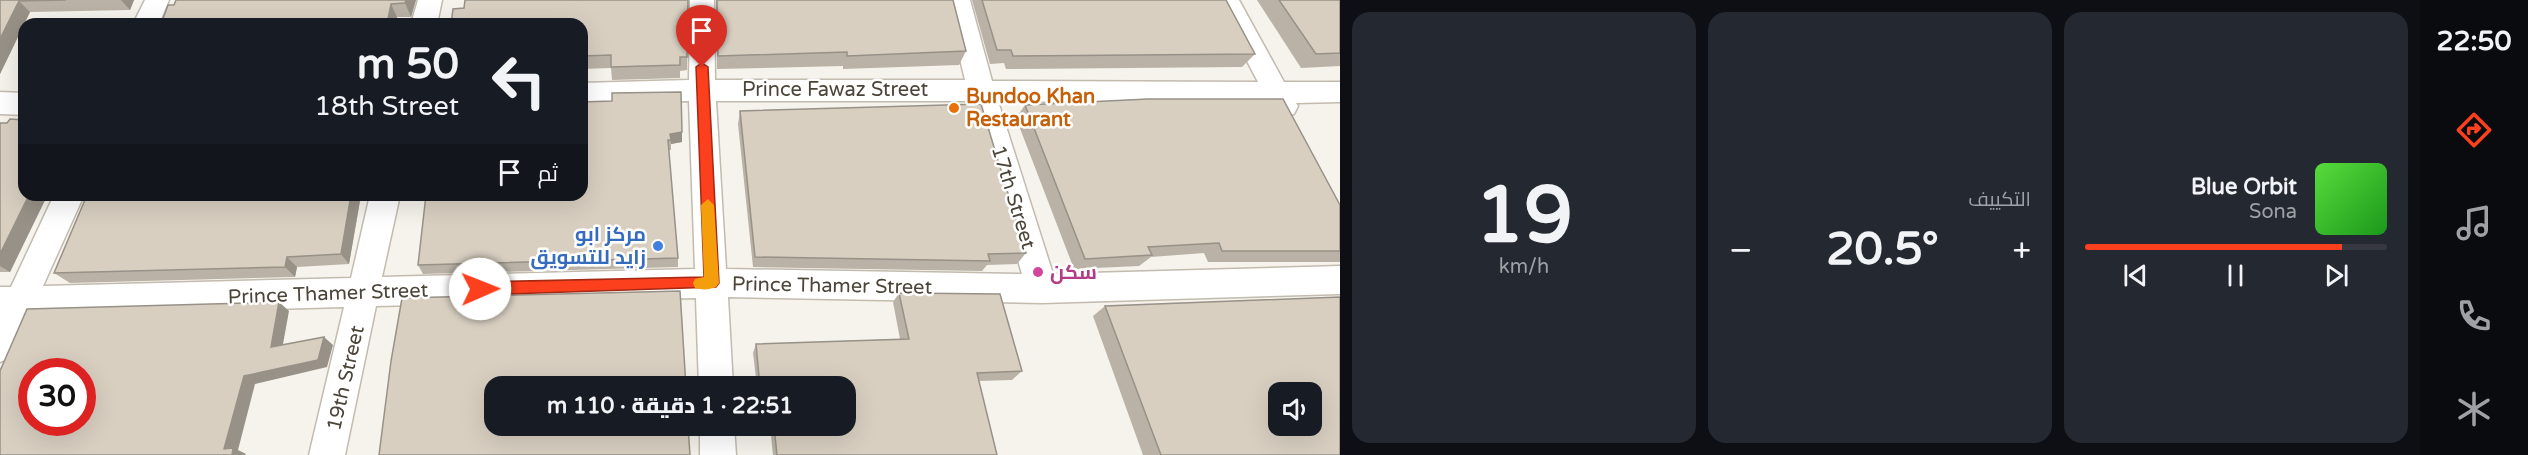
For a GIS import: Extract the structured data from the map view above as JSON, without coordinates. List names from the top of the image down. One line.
{"streets":{"street":["Prince Fawaz Street","17th Street","Prince Thamer Street","19th Street"]},"crossings":[["Prince Fawaz Street","17th Street"],["17th Street","Prince Thamer Street"],["Prince Thamer Street","19th Street"]],"places":["Bundoo Khan Restaurant","مركز ابو زايد للتسويق","سكن"],"page":{"tabs":"22:50","tile":["التكييف",["19","km/h"]],"turn":["50 m","18th Street"],"then":"ثم","song":["Blue Orbit","Sona"],"heat":["−","20.5°","+"],"limit":"30","trip":"22:51 · 1 دقيقة · 110 m"}}
